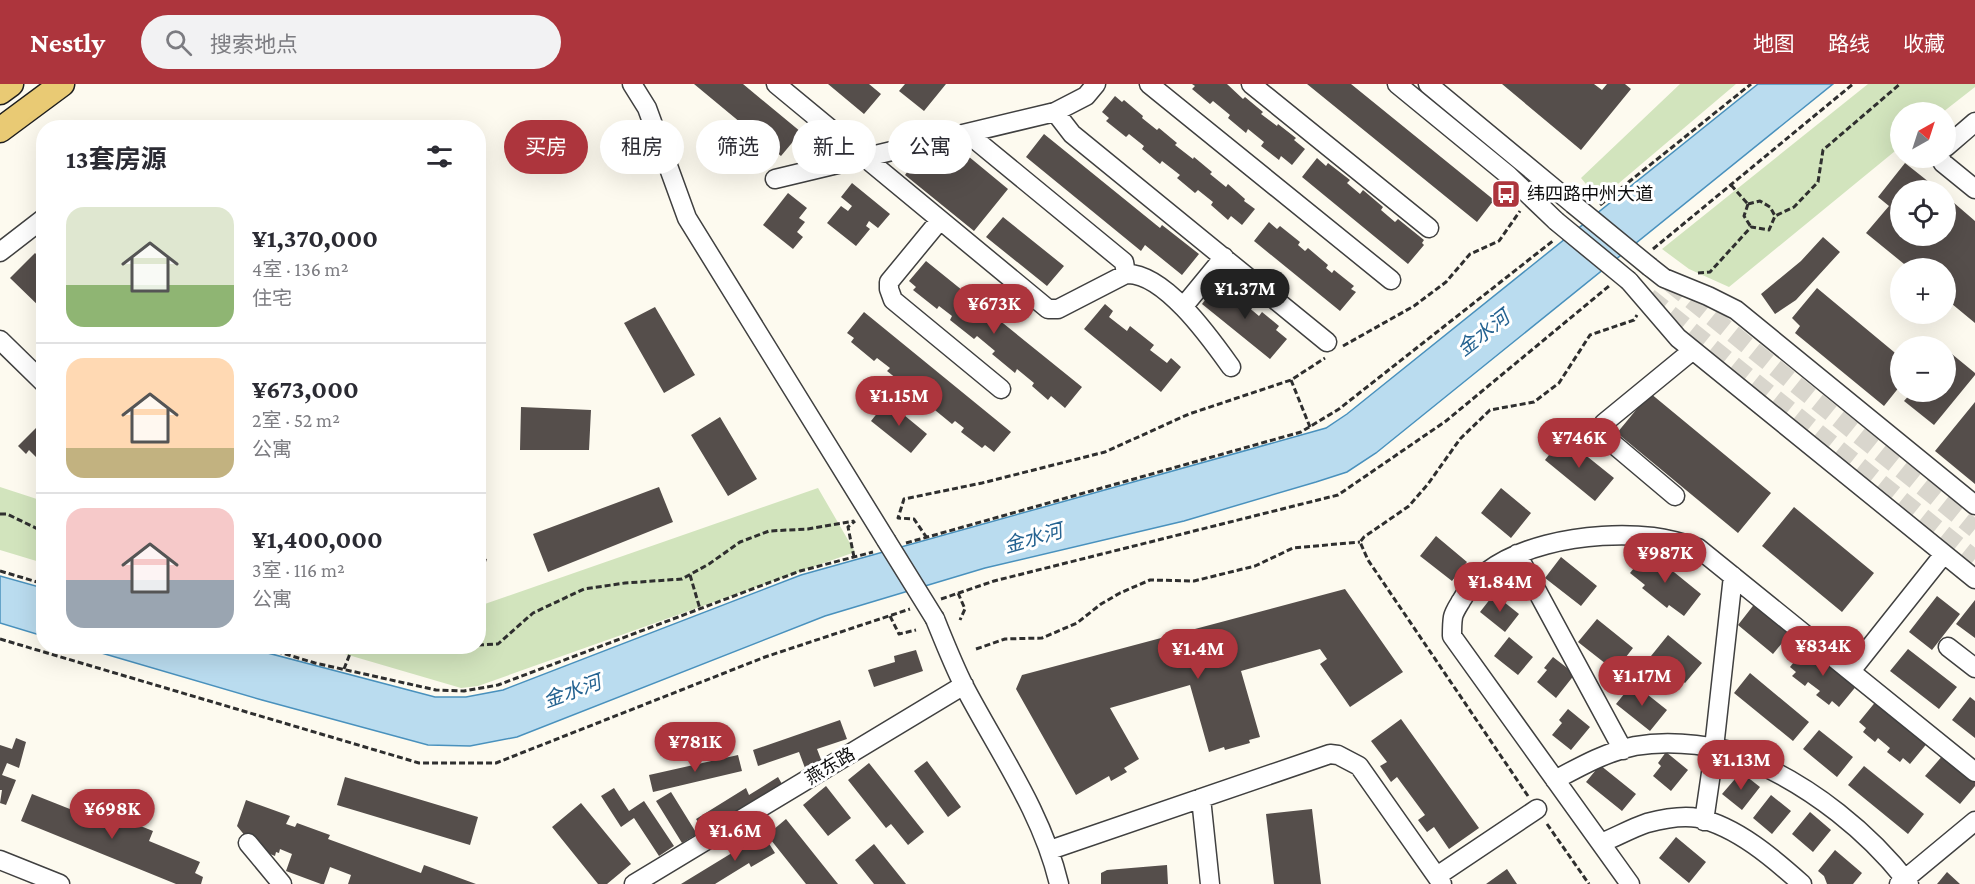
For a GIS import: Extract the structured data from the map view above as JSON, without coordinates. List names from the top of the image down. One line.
{"streets":{"street":["燕东路"]},"water":["金水河"],"places":{"bus stop":["纬四路中州大道"]},"north":"top right","page":{"header":"Nestly","search":"搜索地点","nav":["地图","路线","收藏"],"map_buttons":["+","−"],"chip":["买房","租房","筛选","新上","公寓"],"heading":"13套房源","list":[{"name":"¥1,370,000","note":"4室 · 136 m² · 住宅"},{"name":"¥673,000","note":"2室 · 52 m² · 公寓"},{"name":"¥1,400,000","note":"3室 · 116 m² · 公寓"}],"price":["¥1.37M","¥673K","¥1.15M","¥746K","¥987K","¥1.84M","¥834K","¥1.4M","¥1.17M","¥781K","¥1.13M","¥698K","¥1.6M"]}}
